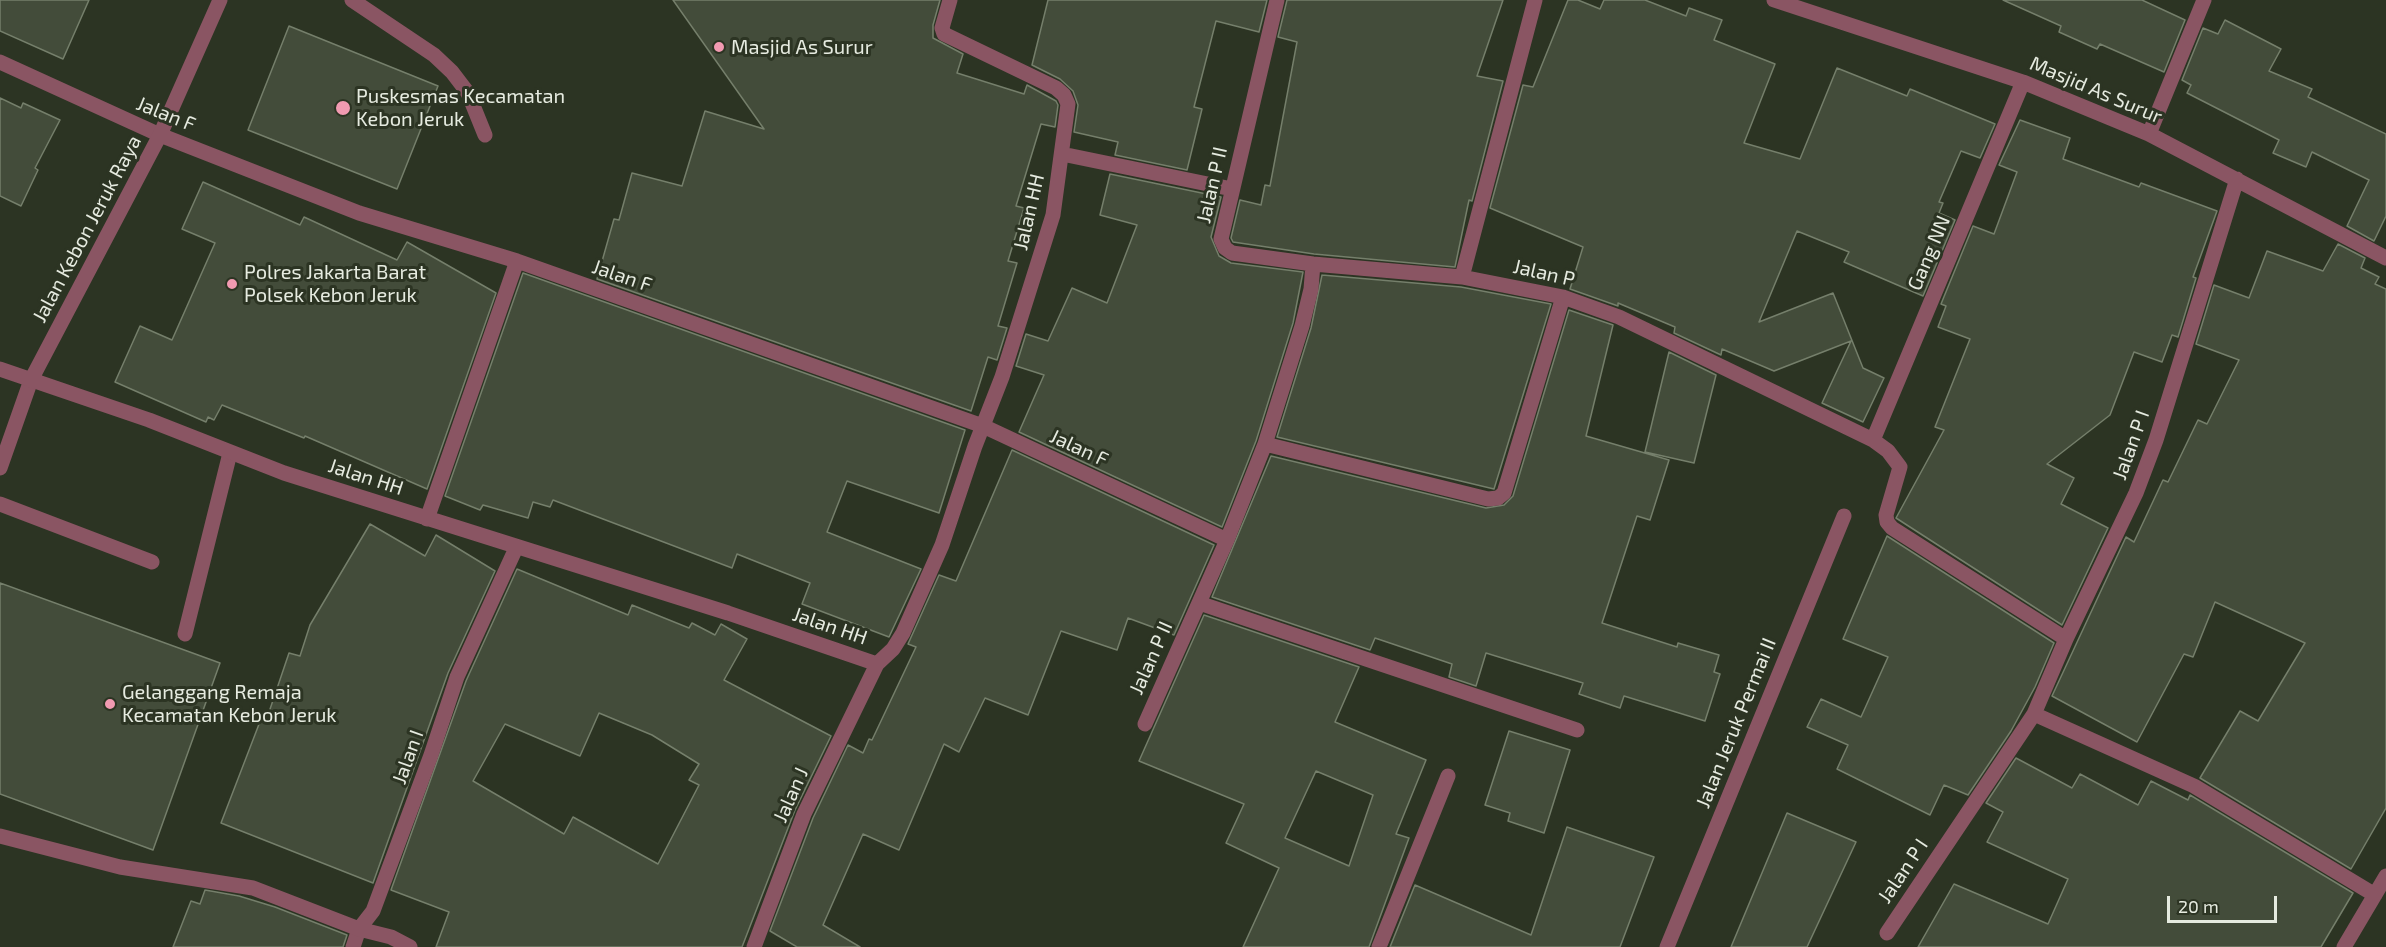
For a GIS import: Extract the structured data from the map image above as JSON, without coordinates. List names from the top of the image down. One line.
{"streets":{"street":["Masjid As Surur","Jalan F","Jalan P II","Jalan HH","Jalan Kebon Jeruk Raya","Gang NN","Jalan P","Jalan P I","Jalan Jeruk Permai II","Jalan I","Jalan J"]},"crossings":[["Masjid As Surur","Gang NN"],["Masjid As Surur","Jalan P I"],["Jalan F","Jalan P II"],["Jalan F","Jalan HH"],["Jalan F","Jalan Kebon Jeruk Raya"],["Jalan P II","Jalan P"],["Jalan HH","Jalan Kebon Jeruk Raya"],["Jalan HH","Jalan I"],["Jalan HH","Jalan J"],["Gang NN","Jalan P"],["Jalan P","Jalan P I"]],"places":["Masjid As Surur","Puskesmas Kecamatan Kebon Jeruk","Polres Jakarta Barat Polsek Kebon Jeruk","Gelanggang Remaja Kecamatan Kebon Jeruk"],"scale_bar":"20 m"}
